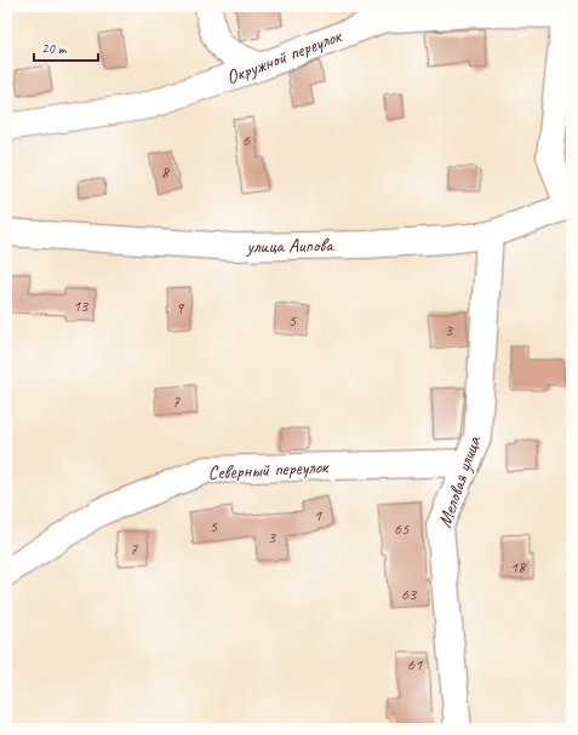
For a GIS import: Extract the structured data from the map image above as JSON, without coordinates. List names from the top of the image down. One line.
{"streets":{"street":["Окружной переулок","улица Аипова","Северный переулок","Меловая улица"]},"crossings":[["улица Аипова","Меловая улица"],["Северный переулок","Меловая улица"]],"house_numbers":["6","8","13","9","5","3","7","1","5","65","3","7","18","63","61"],"scale_bar":"20 m"}
